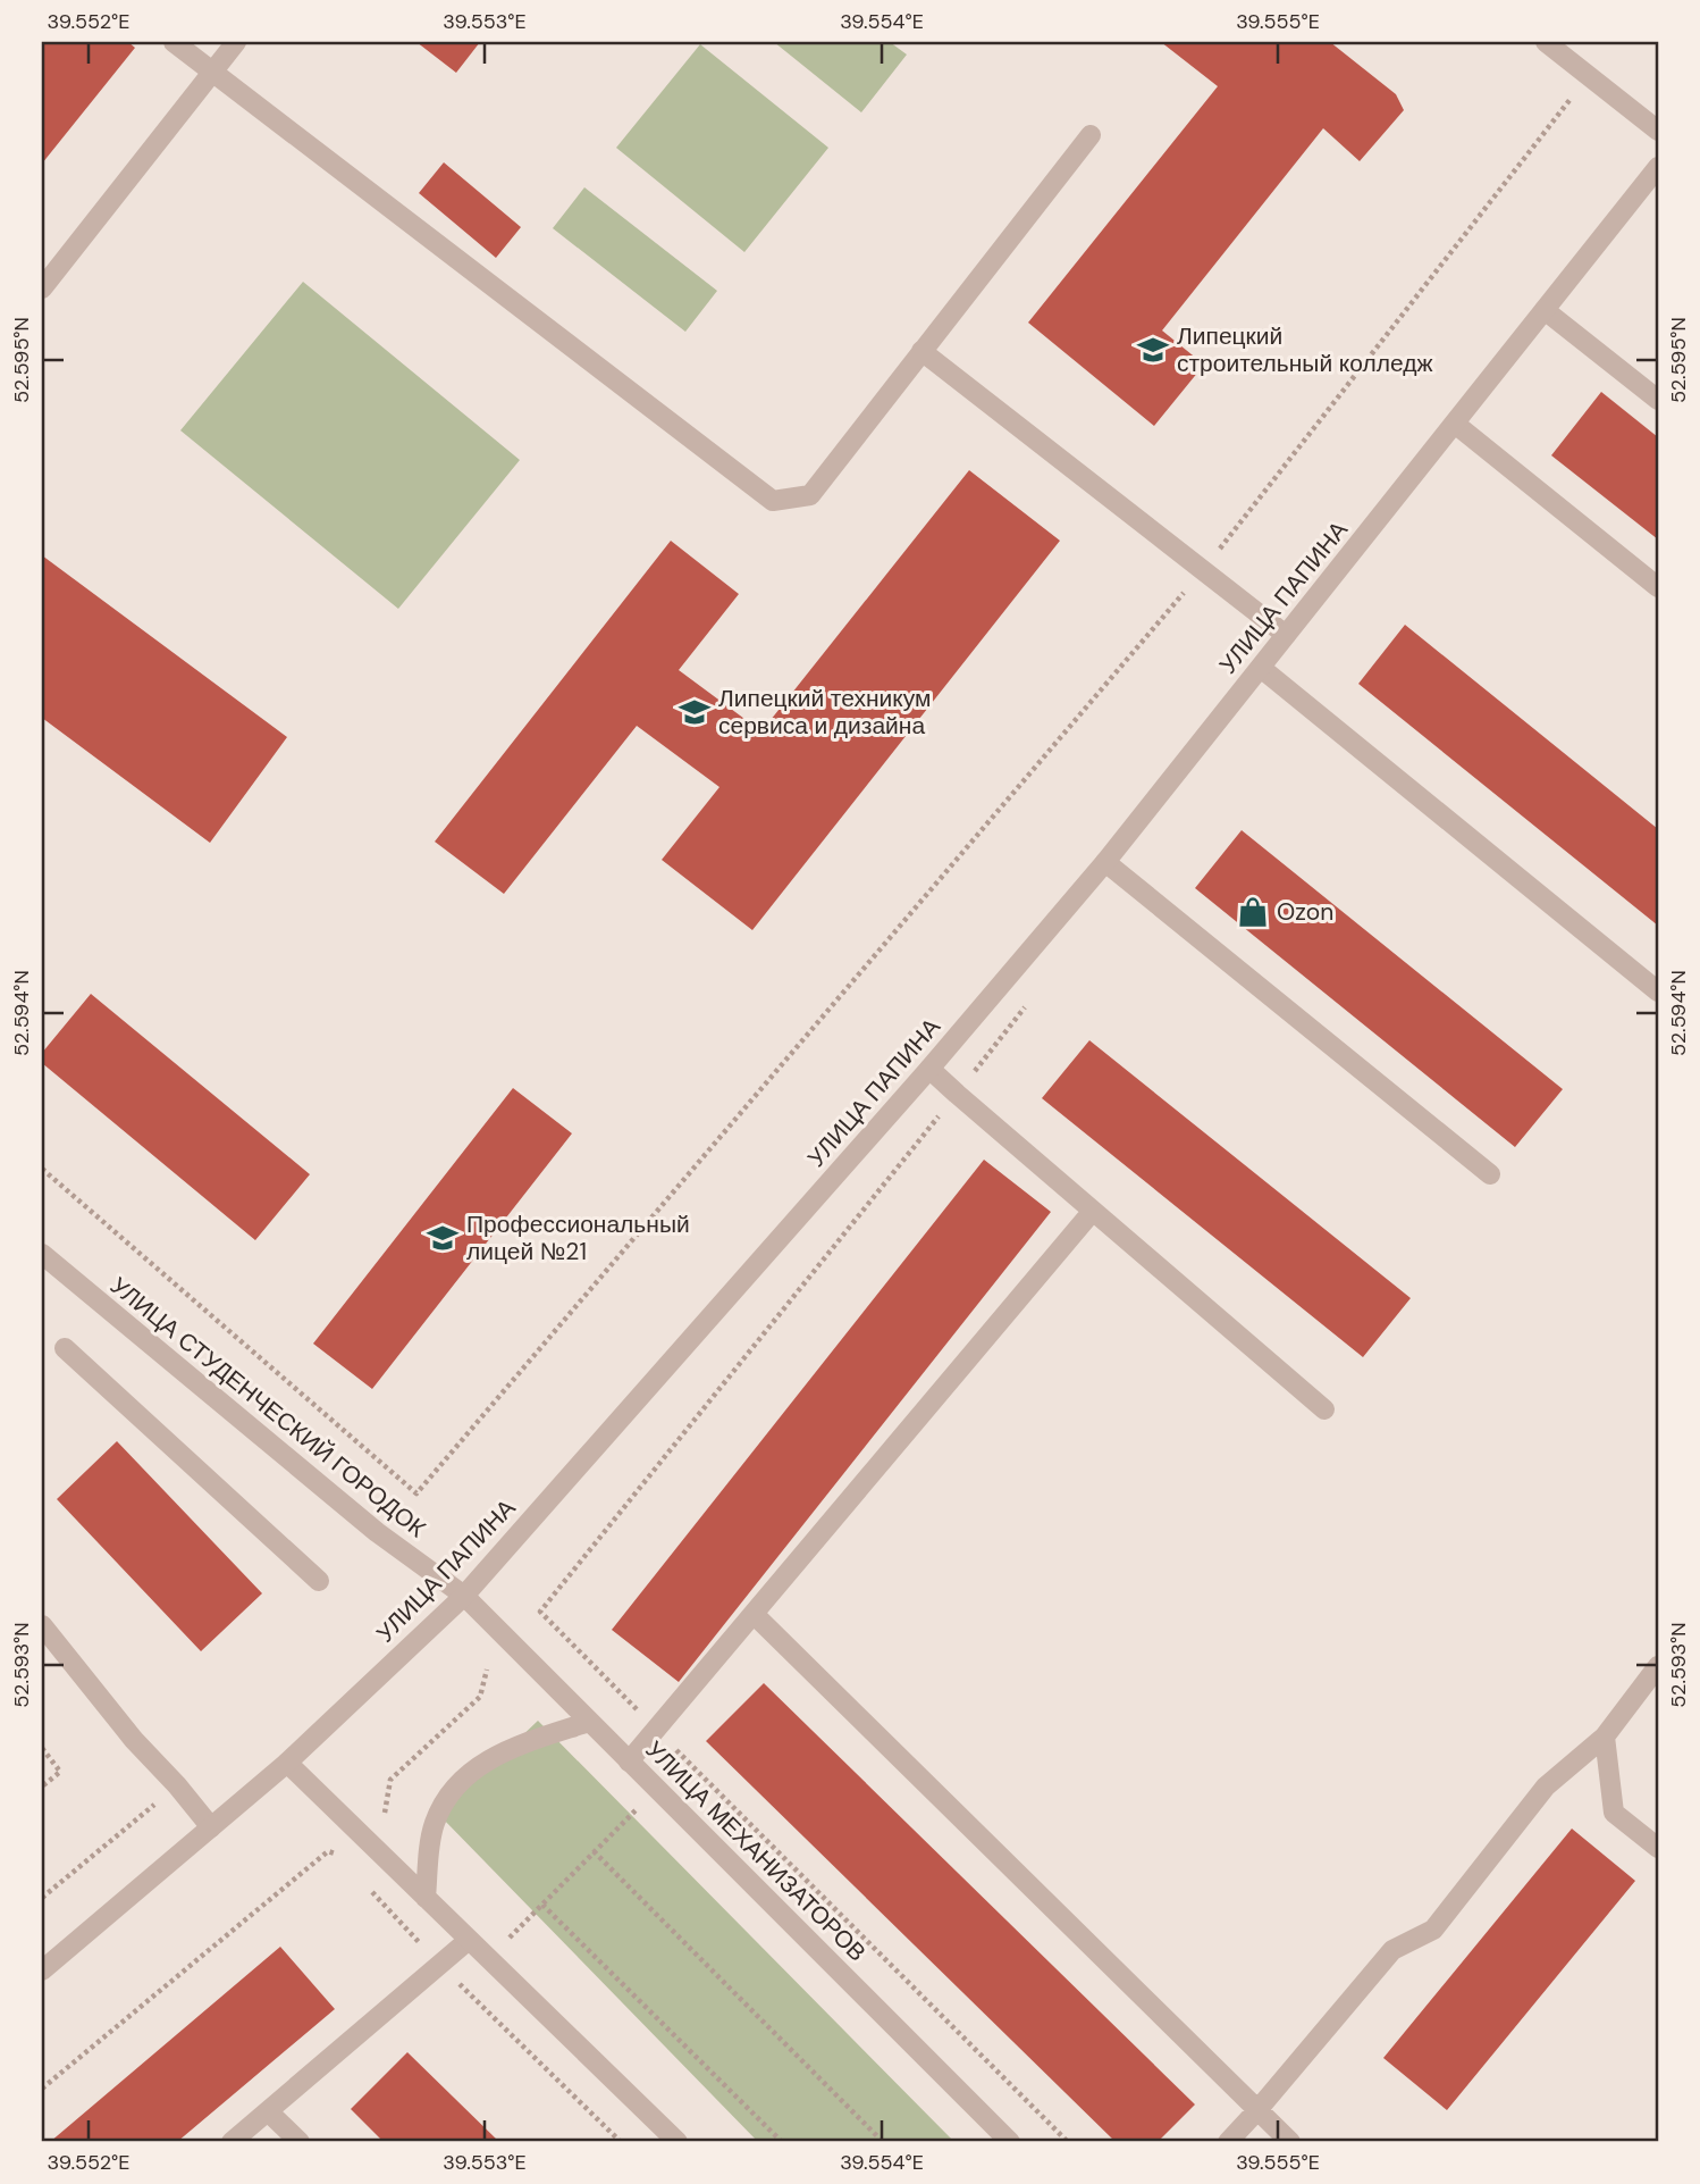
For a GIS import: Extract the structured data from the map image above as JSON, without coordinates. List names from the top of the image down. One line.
{"streets":{"street":["УЛИЦА ПАПИНА","УЛИЦА СТУДЕНЧЕСКИЙ ГОРОДОК","УЛИЦА МЕХАНИЗАТОРОВ"]},"crossings":[["УЛИЦА ПАПИНА","УЛИЦА СТУДЕНЧЕСКИЙ ГОРОДОК"],["УЛИЦА ПАПИНА","УЛИЦА МЕХАНИЗАТОРОВ"],["УЛИЦА СТУДЕНЧЕСКИЙ ГОРОДОК","УЛИЦА МЕХАНИЗАТОРОВ"]],"places":{"school or university":["Липецкий строительный колледж","Липецкий техникум сервиса и дизайна","Профессиональный лицей №21"],"shop":["Ozon"]},"coordinates":["39.552°E","39.553°E","39.554°E","39.555°E","52.595°N","52.594°N","52.593°N"]}
